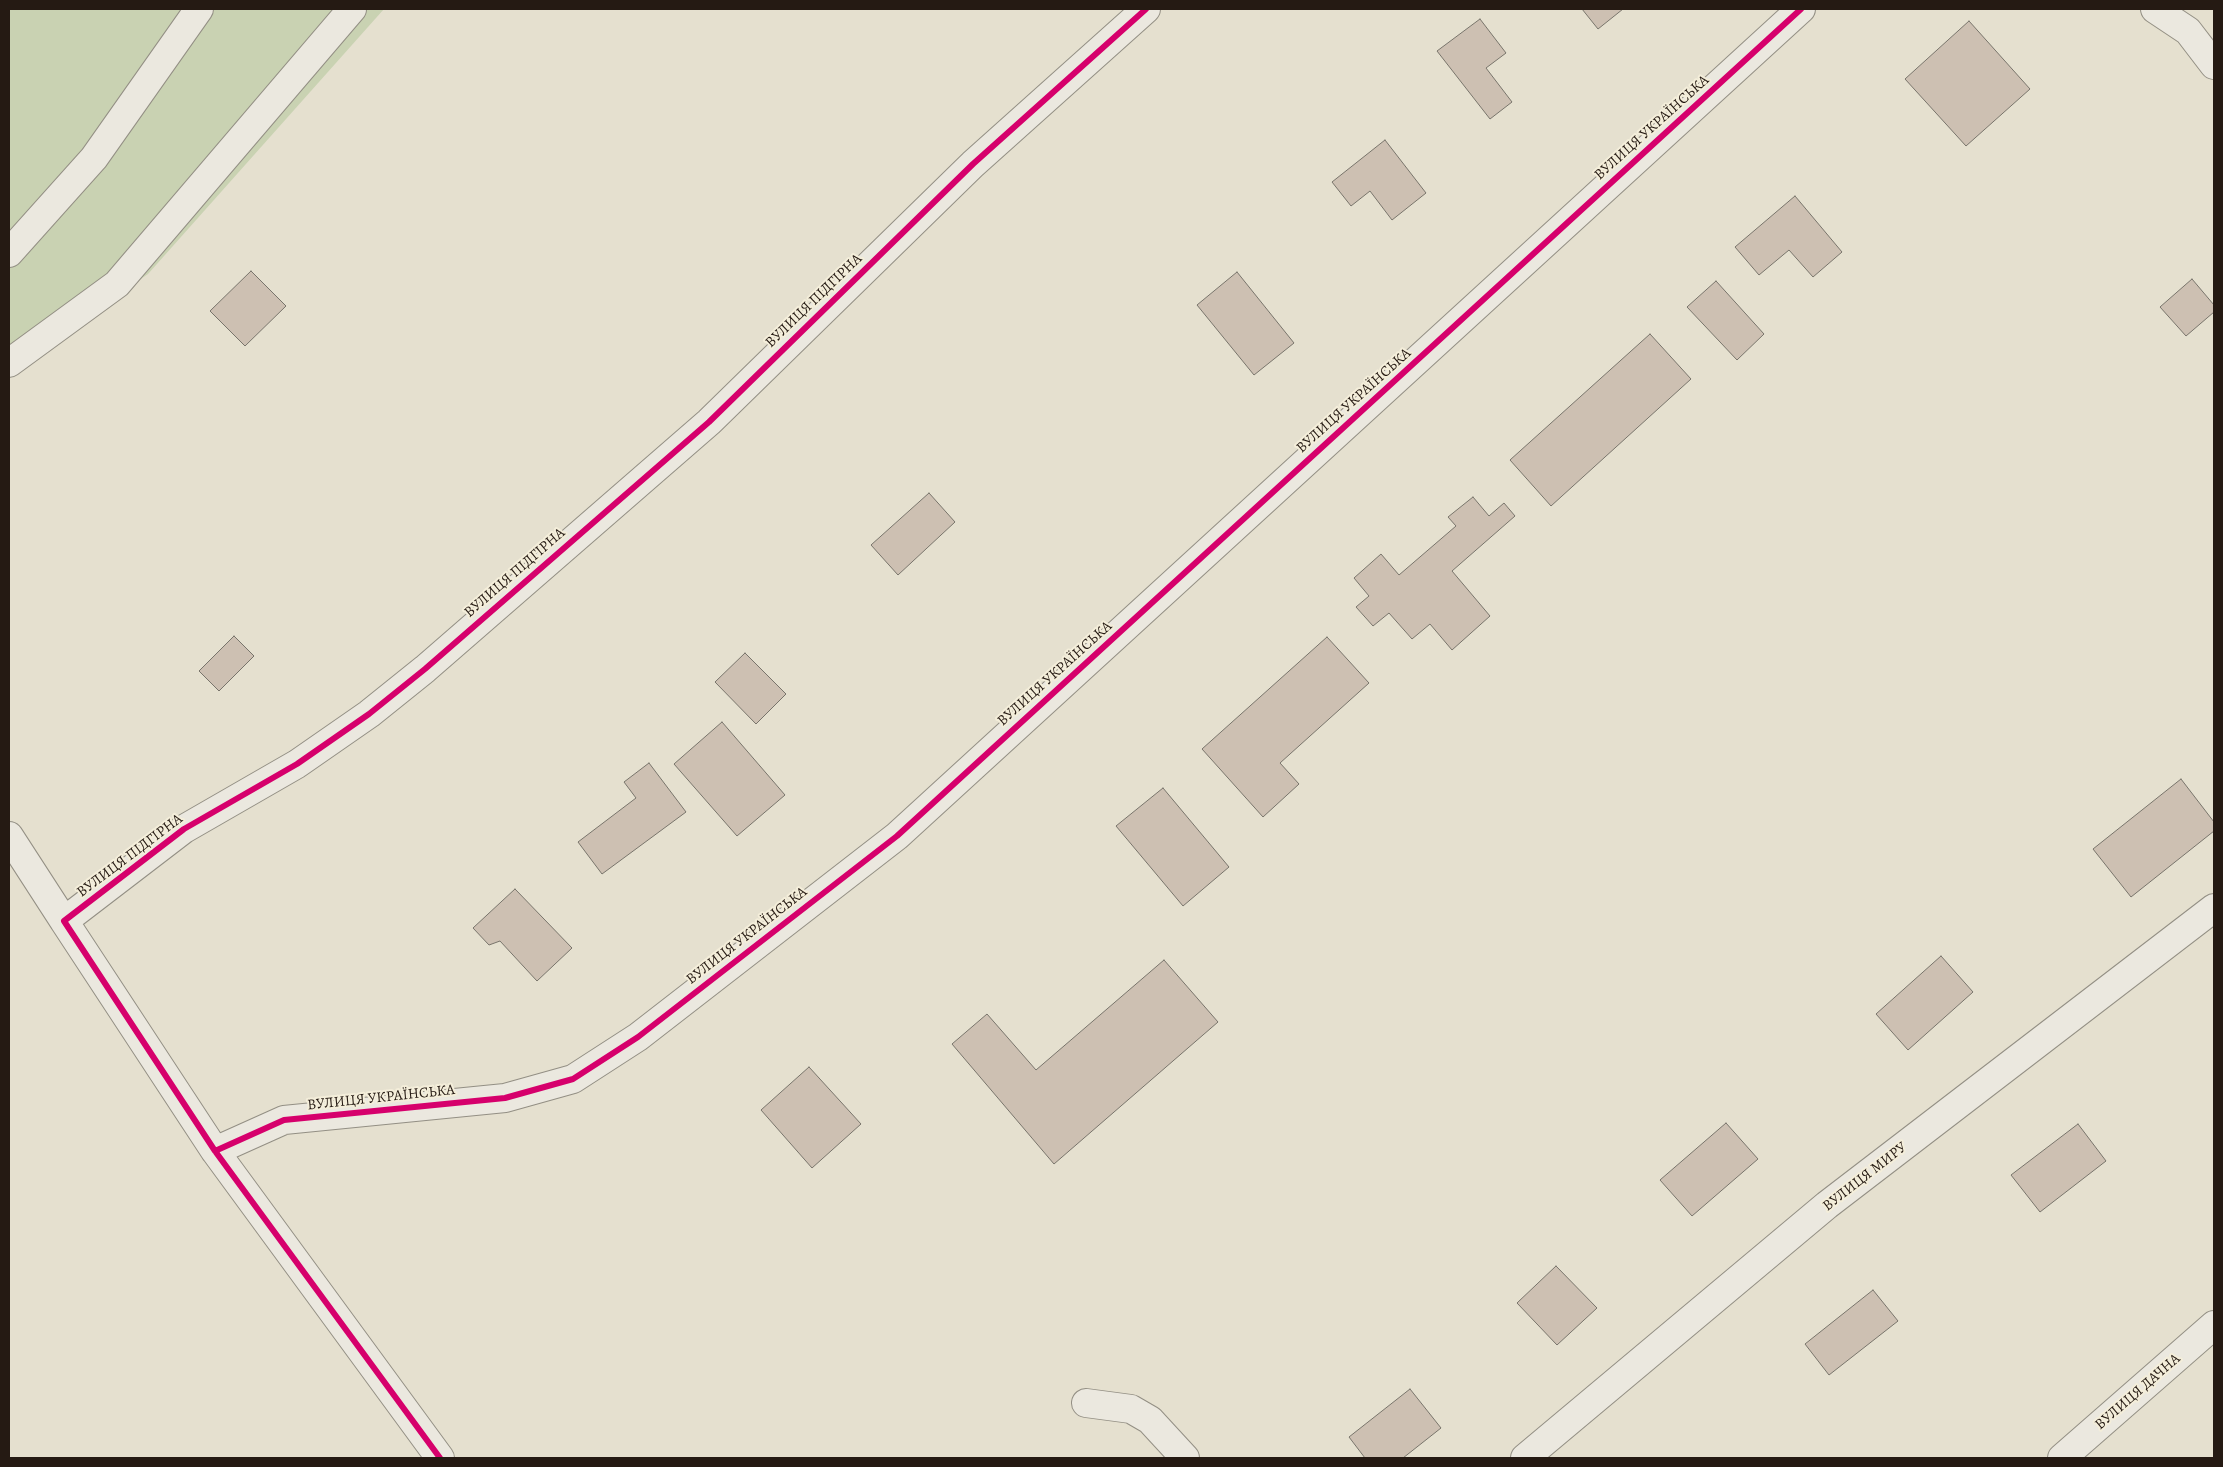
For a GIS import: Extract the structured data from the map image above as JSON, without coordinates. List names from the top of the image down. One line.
{"streets":{"street":["ВУЛИЦЯ УКРАЇНСЬКА","ВУЛИЦЯ ПІДГІРНА","ВУЛИЦЯ МИРУ","ВУЛИЦЯ ДАЧНА"]}}
